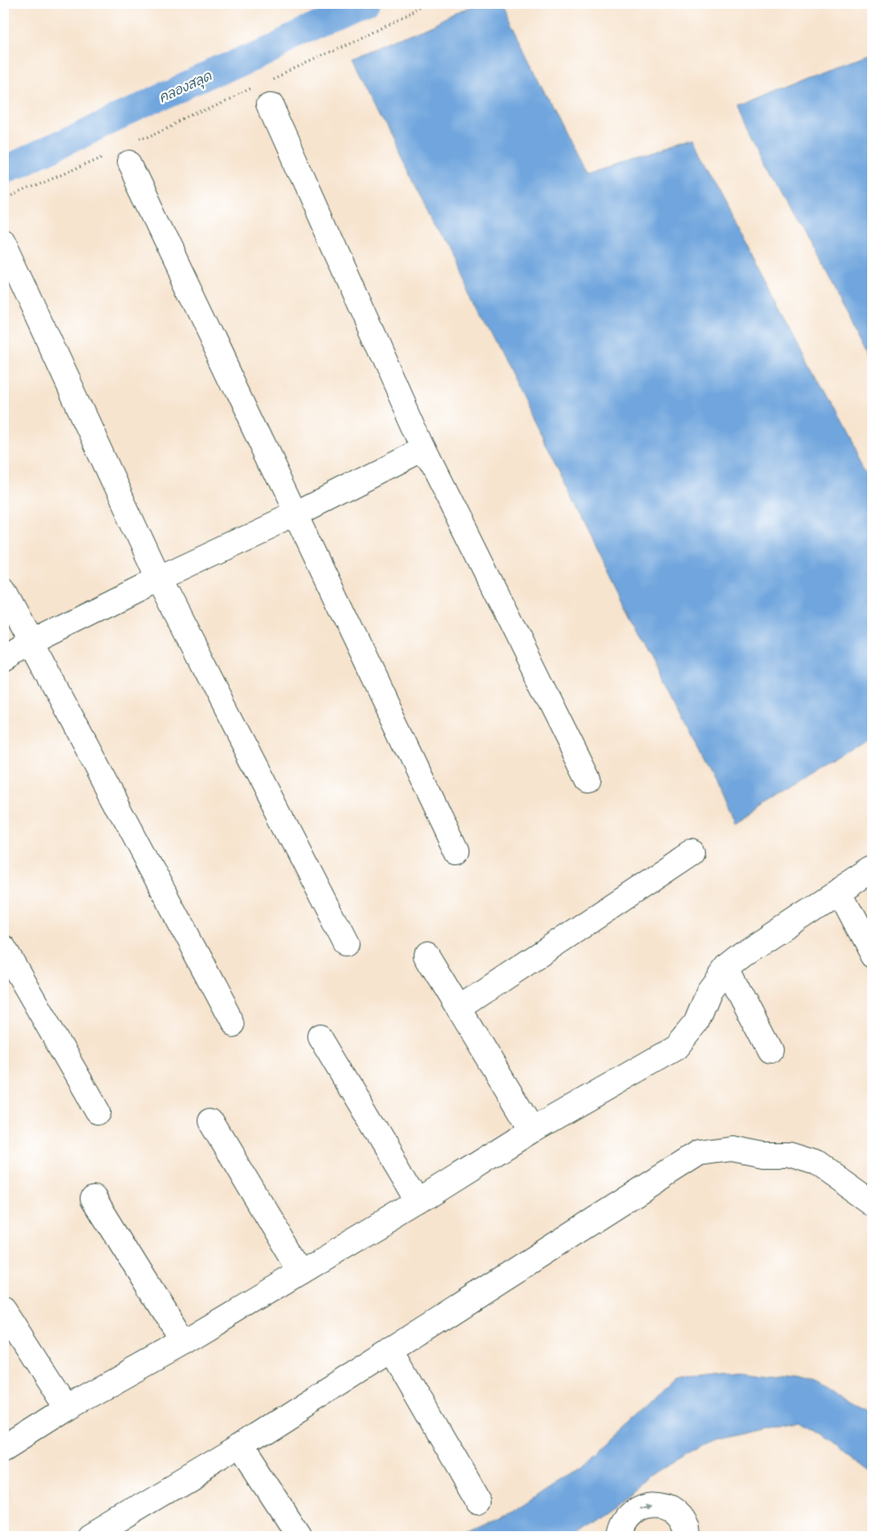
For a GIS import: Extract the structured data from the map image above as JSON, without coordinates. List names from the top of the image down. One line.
{"water":["คลองสลุด"]}
